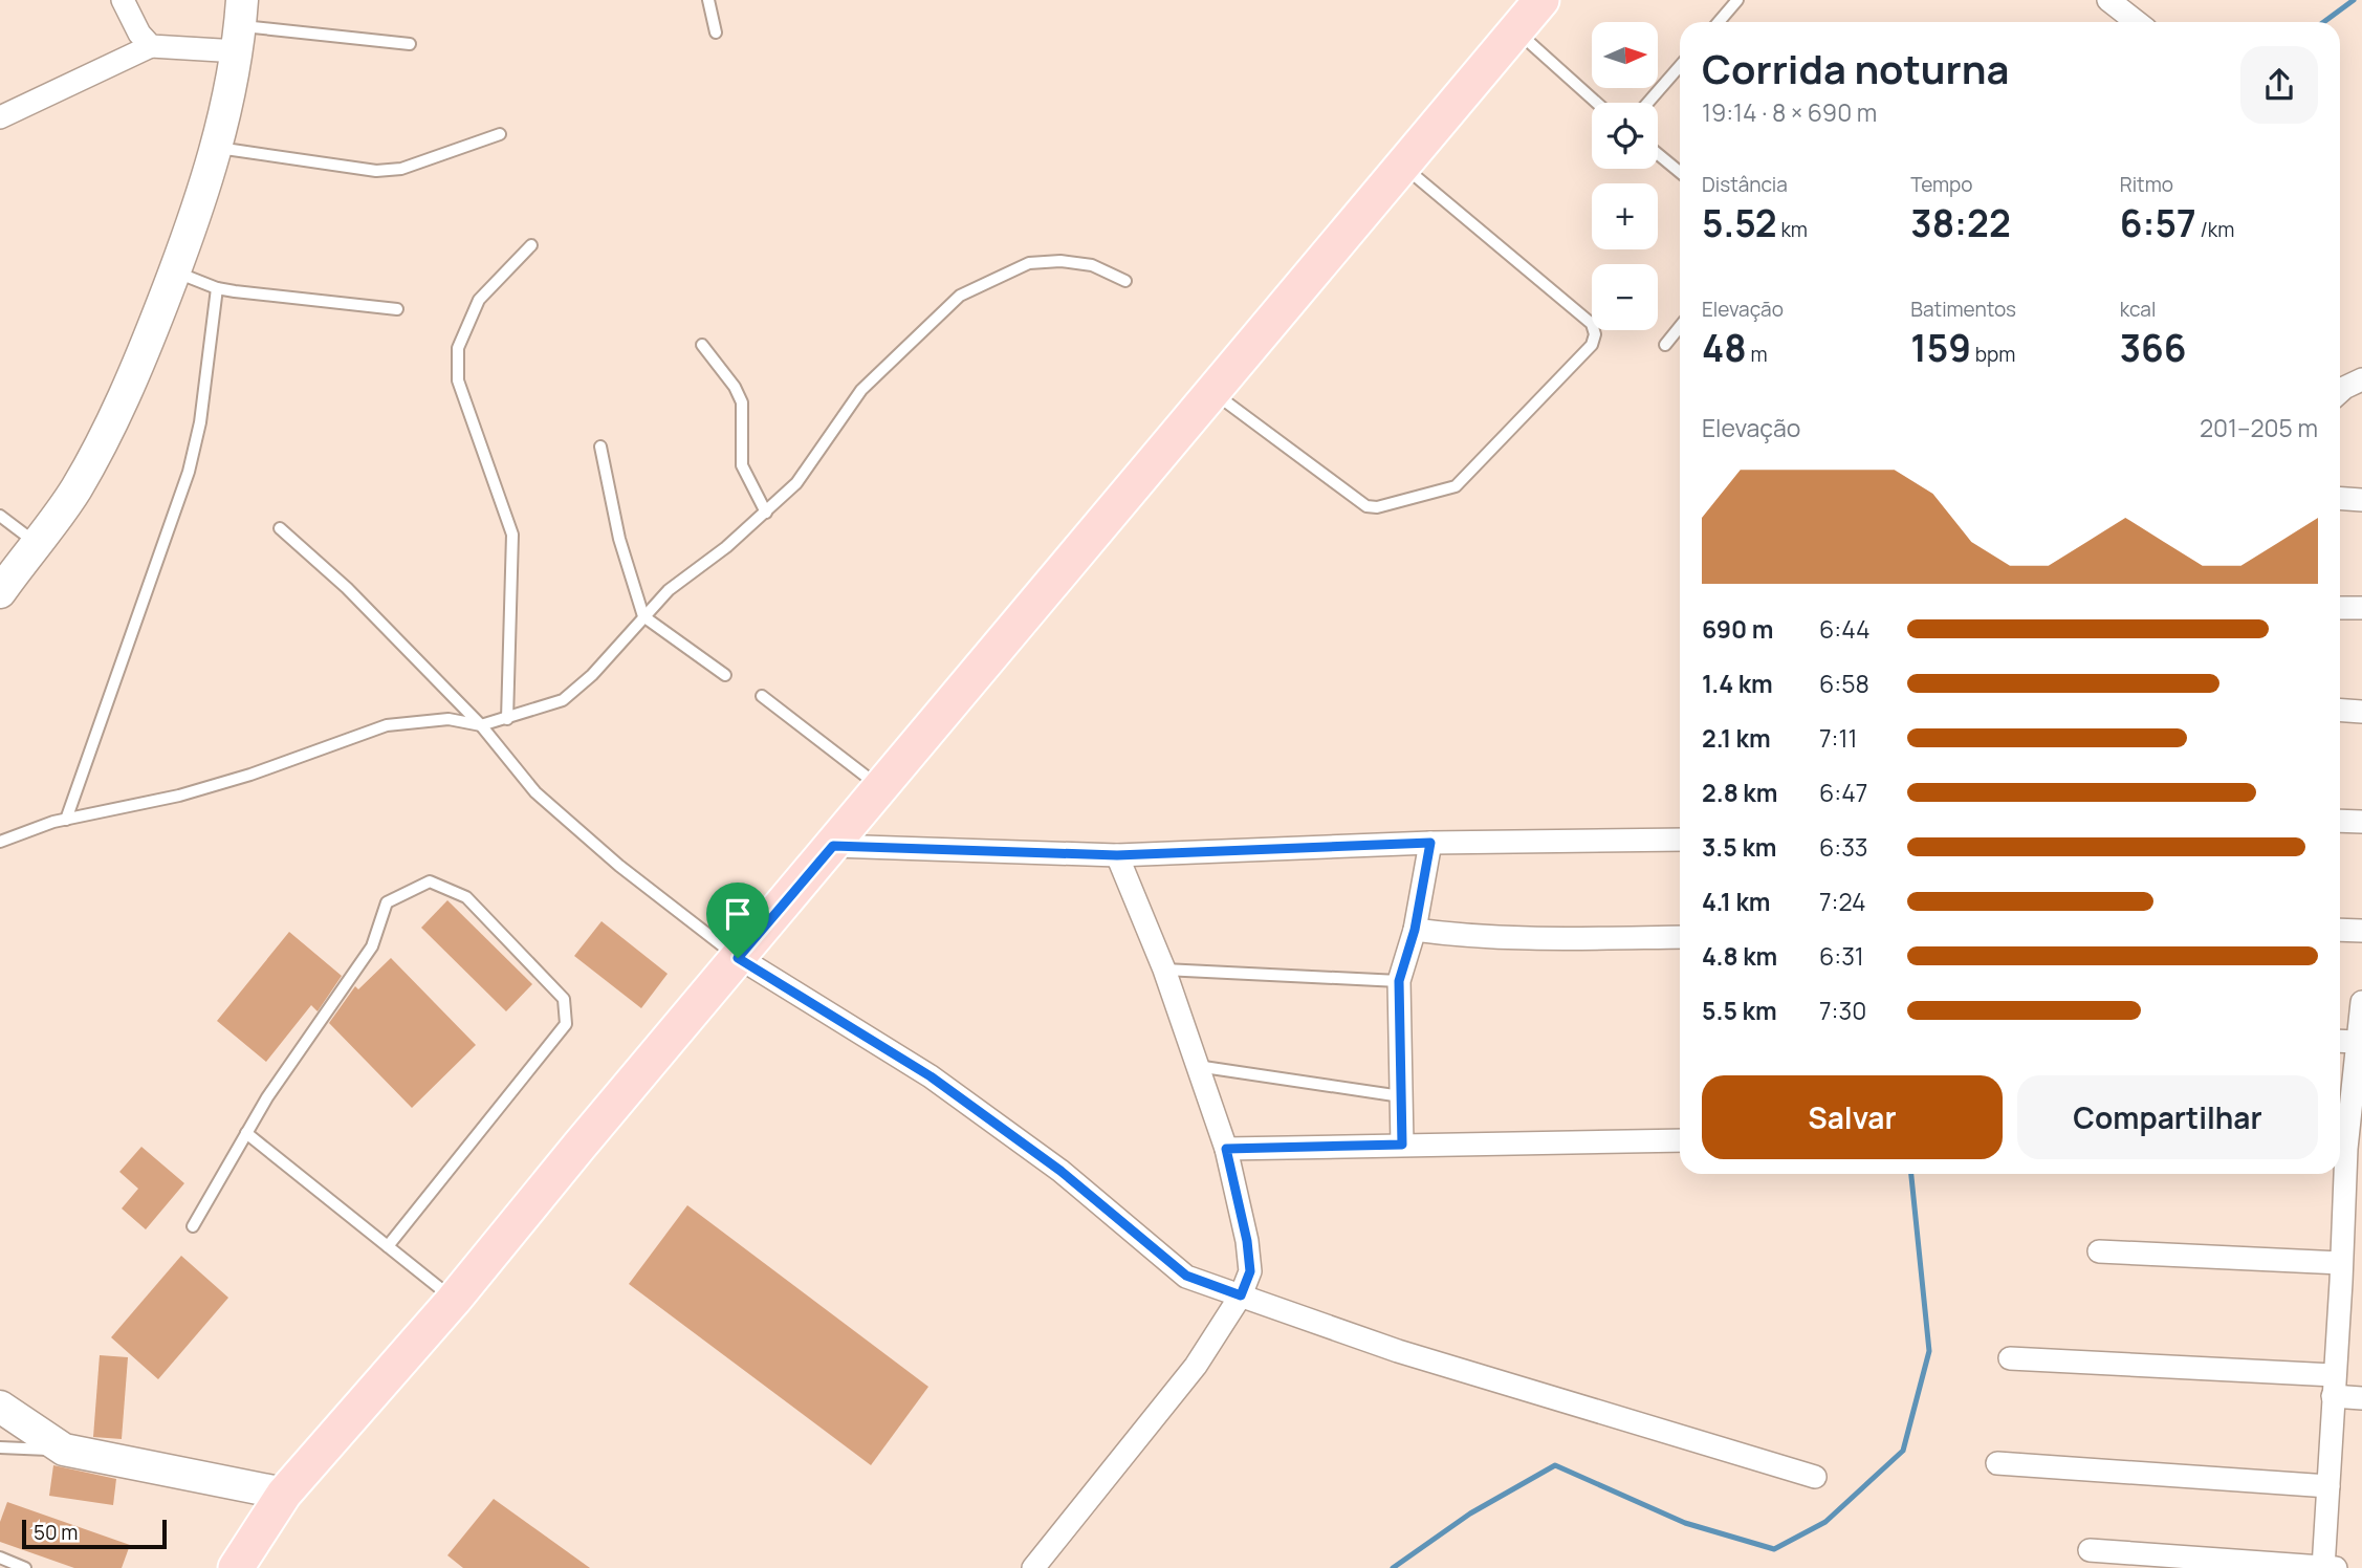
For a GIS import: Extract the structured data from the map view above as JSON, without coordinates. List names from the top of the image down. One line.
{"scale_bar":"50 m","north":"right","page":{"map_buttons":["+","−"],"heading":["Corrida noturna","19:14 · 8 × 690 m"],"stats":[["Distância","5.52 km"],["Tempo","38:22"],["Ritmo","6:57 /km"],["Elevação","48 m"],["Batimentos","159 bpm"],["kcal","366"]],"chart":["Elevação","201–205 m"],"list":[{"name":"690 m","note":"6:44"},{"name":"1.4 km","note":"6:58"},{"name":"2.1 km","note":"7:11"},{"name":"2.8 km","note":"6:47"},{"name":"3.5 km","note":"6:33"},{"name":"4.1 km","note":"7:24"},{"name":"4.8 km","note":"6:31"},{"name":"5.5 km","note":"7:30"}],"buttons":["Salvar","Compartilhar"],"scale":"50 m"}}
